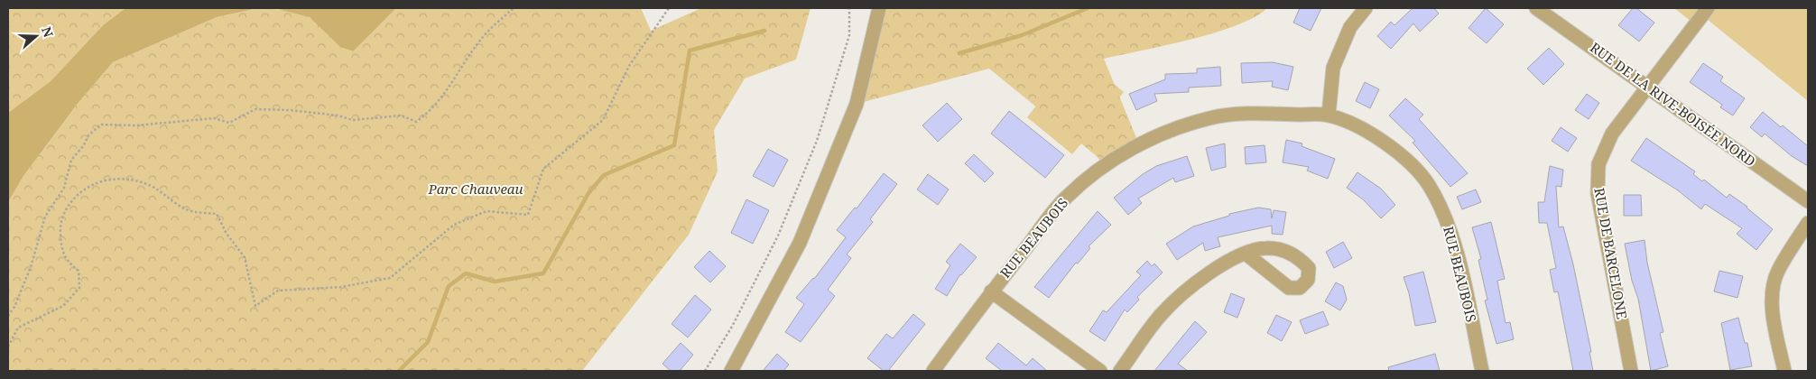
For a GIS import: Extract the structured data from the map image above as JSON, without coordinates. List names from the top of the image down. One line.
{"streets":{"street":["RUE DE LA RIVE-BOISÉE NORD","RUE BEAUBOIS","RUE DE BARCELONE"]},"crossings":[["RUE DE LA RIVE-BOISÉE NORD","RUE DE BARCELONE"]],"parks":["Parc Chauveau"],"north":"right"}
